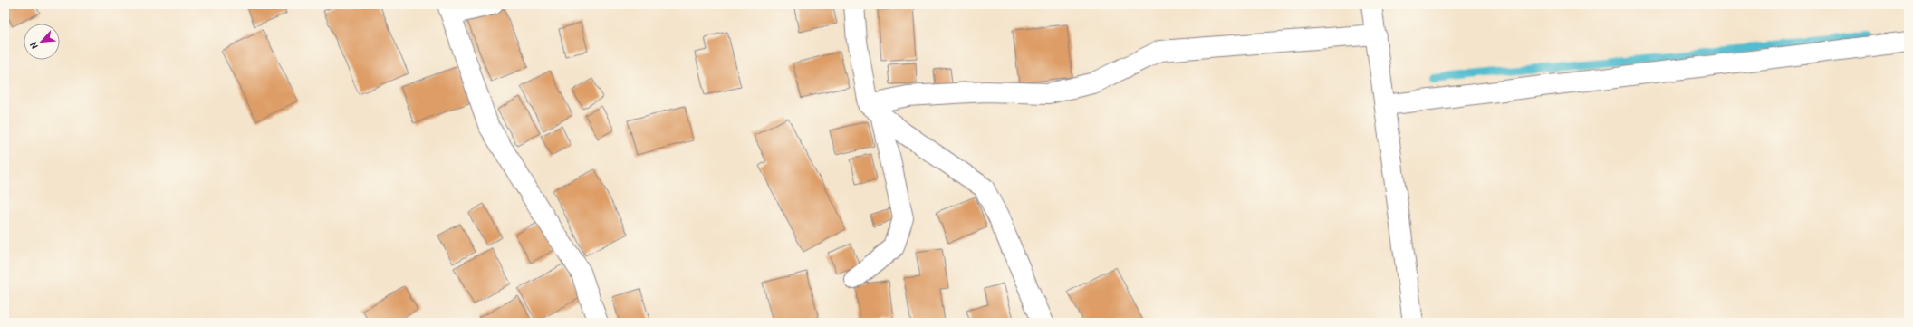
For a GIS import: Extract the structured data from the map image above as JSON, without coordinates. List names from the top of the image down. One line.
{"north":"bottom left"}
